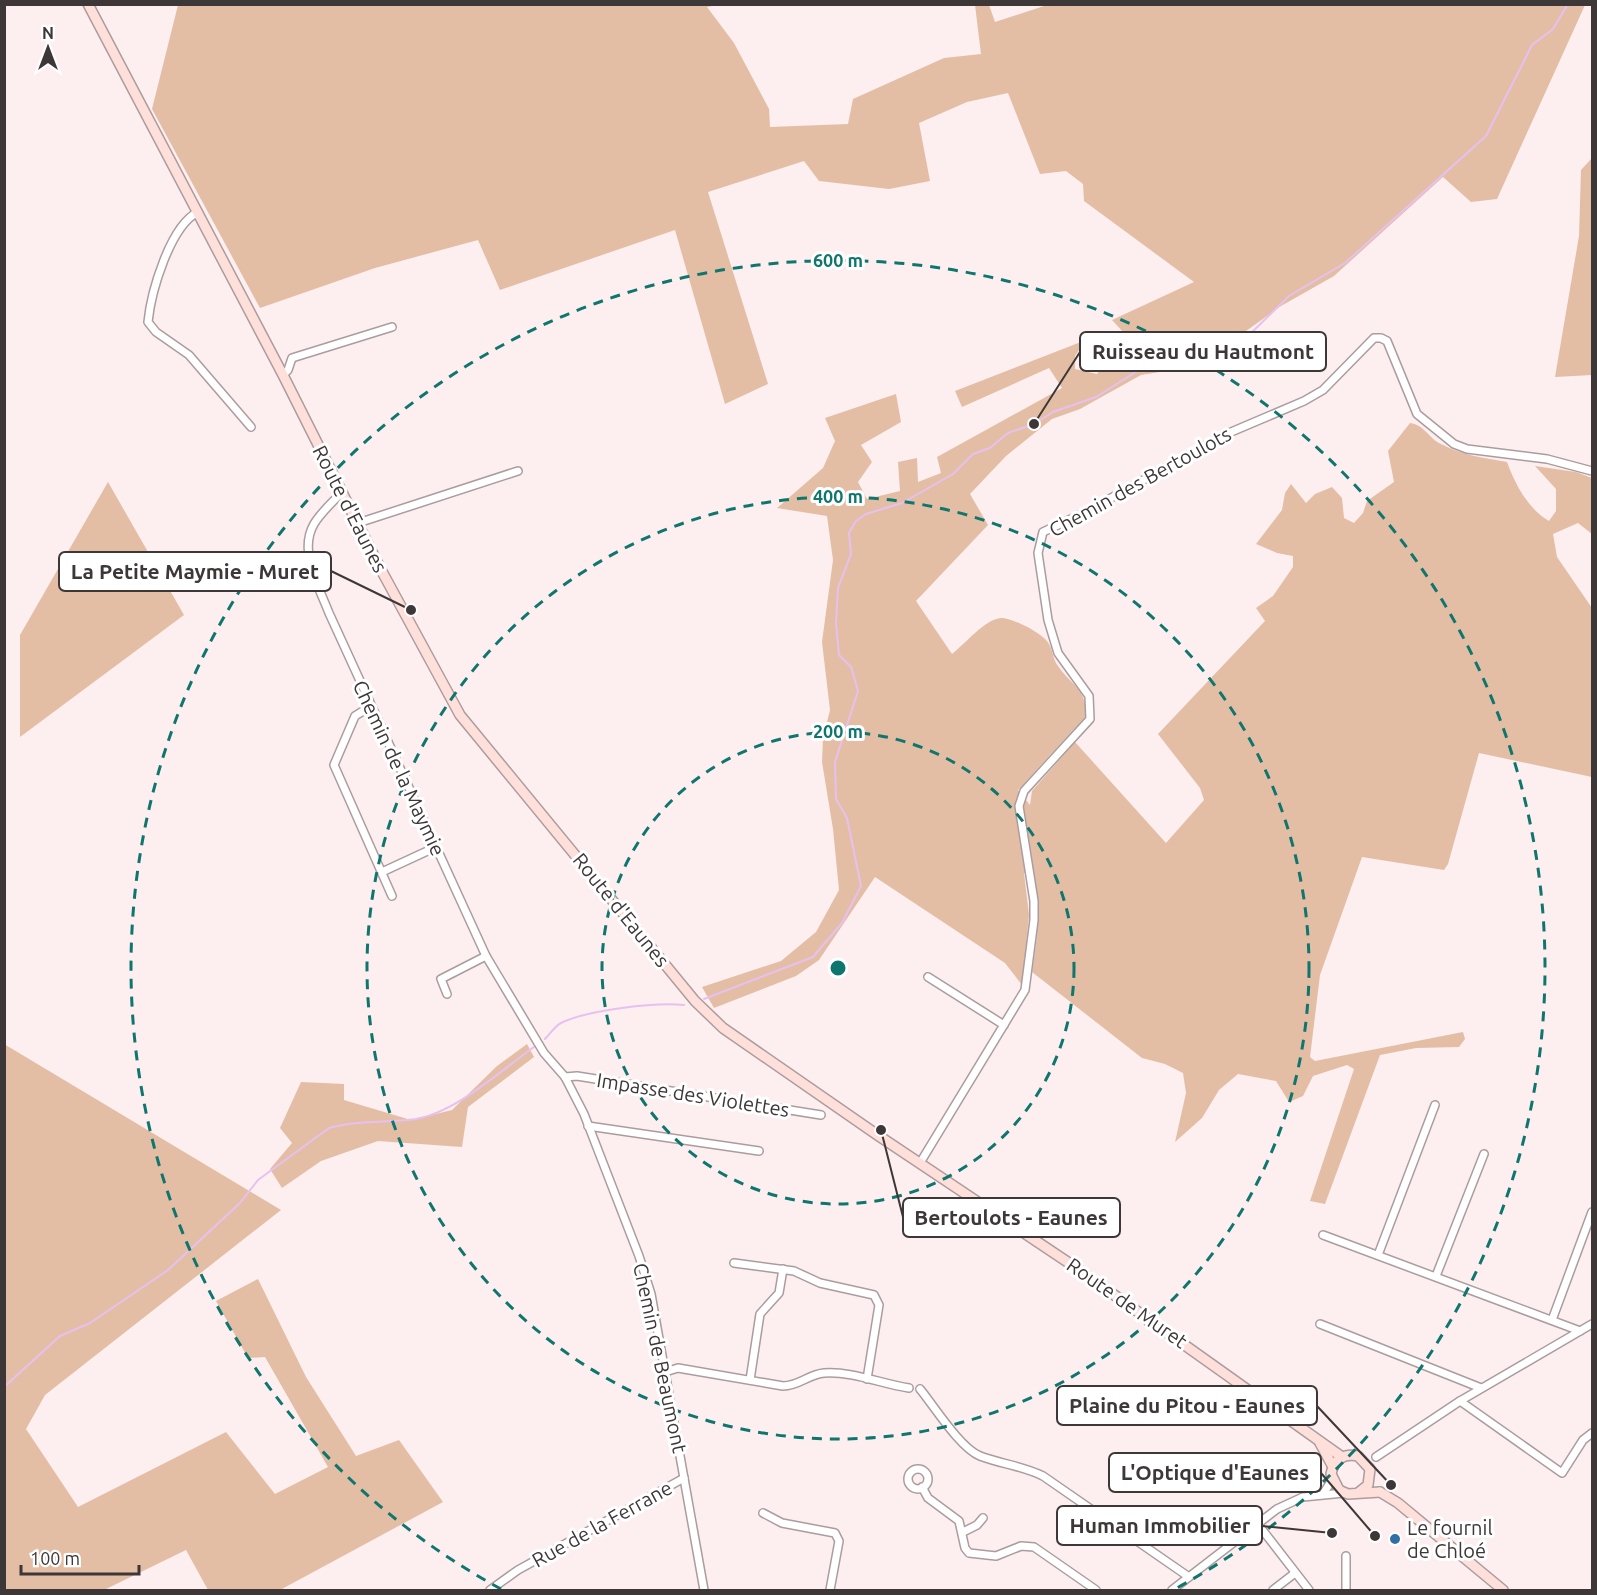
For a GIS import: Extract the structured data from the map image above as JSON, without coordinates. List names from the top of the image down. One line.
{"streets":{"main road":["Route d'Eaunes","Route de Muret"],"street":["Chemin des Bertoulots","Chemin de la Maymie","Impasse des Violettes","Chemin de Beaumont","Rue de la Ferrane"]},"crossings":[["Chemin des Bertoulots","Route de Muret"],["Route d'Eaunes","Chemin de la Maymie"],["Route d'Eaunes","Route de Muret"],["Chemin de la Maymie","Chemin de Beaumont"],["Impasse des Violettes","Chemin de Beaumont"],["Chemin de Beaumont","Rue de la Ferrane"]],"places":["Ruisseau du Hautmont","La Petite Maymie - Muret","Bertoulots - Eaunes","Plaine du Pitou - Eaunes","Human Immobilier","L'Optique d'Eaunes","Le fournil de Chloé"],"scale_bar":"100 m","north":"top","rings":["600 m","400 m","200 m"]}
